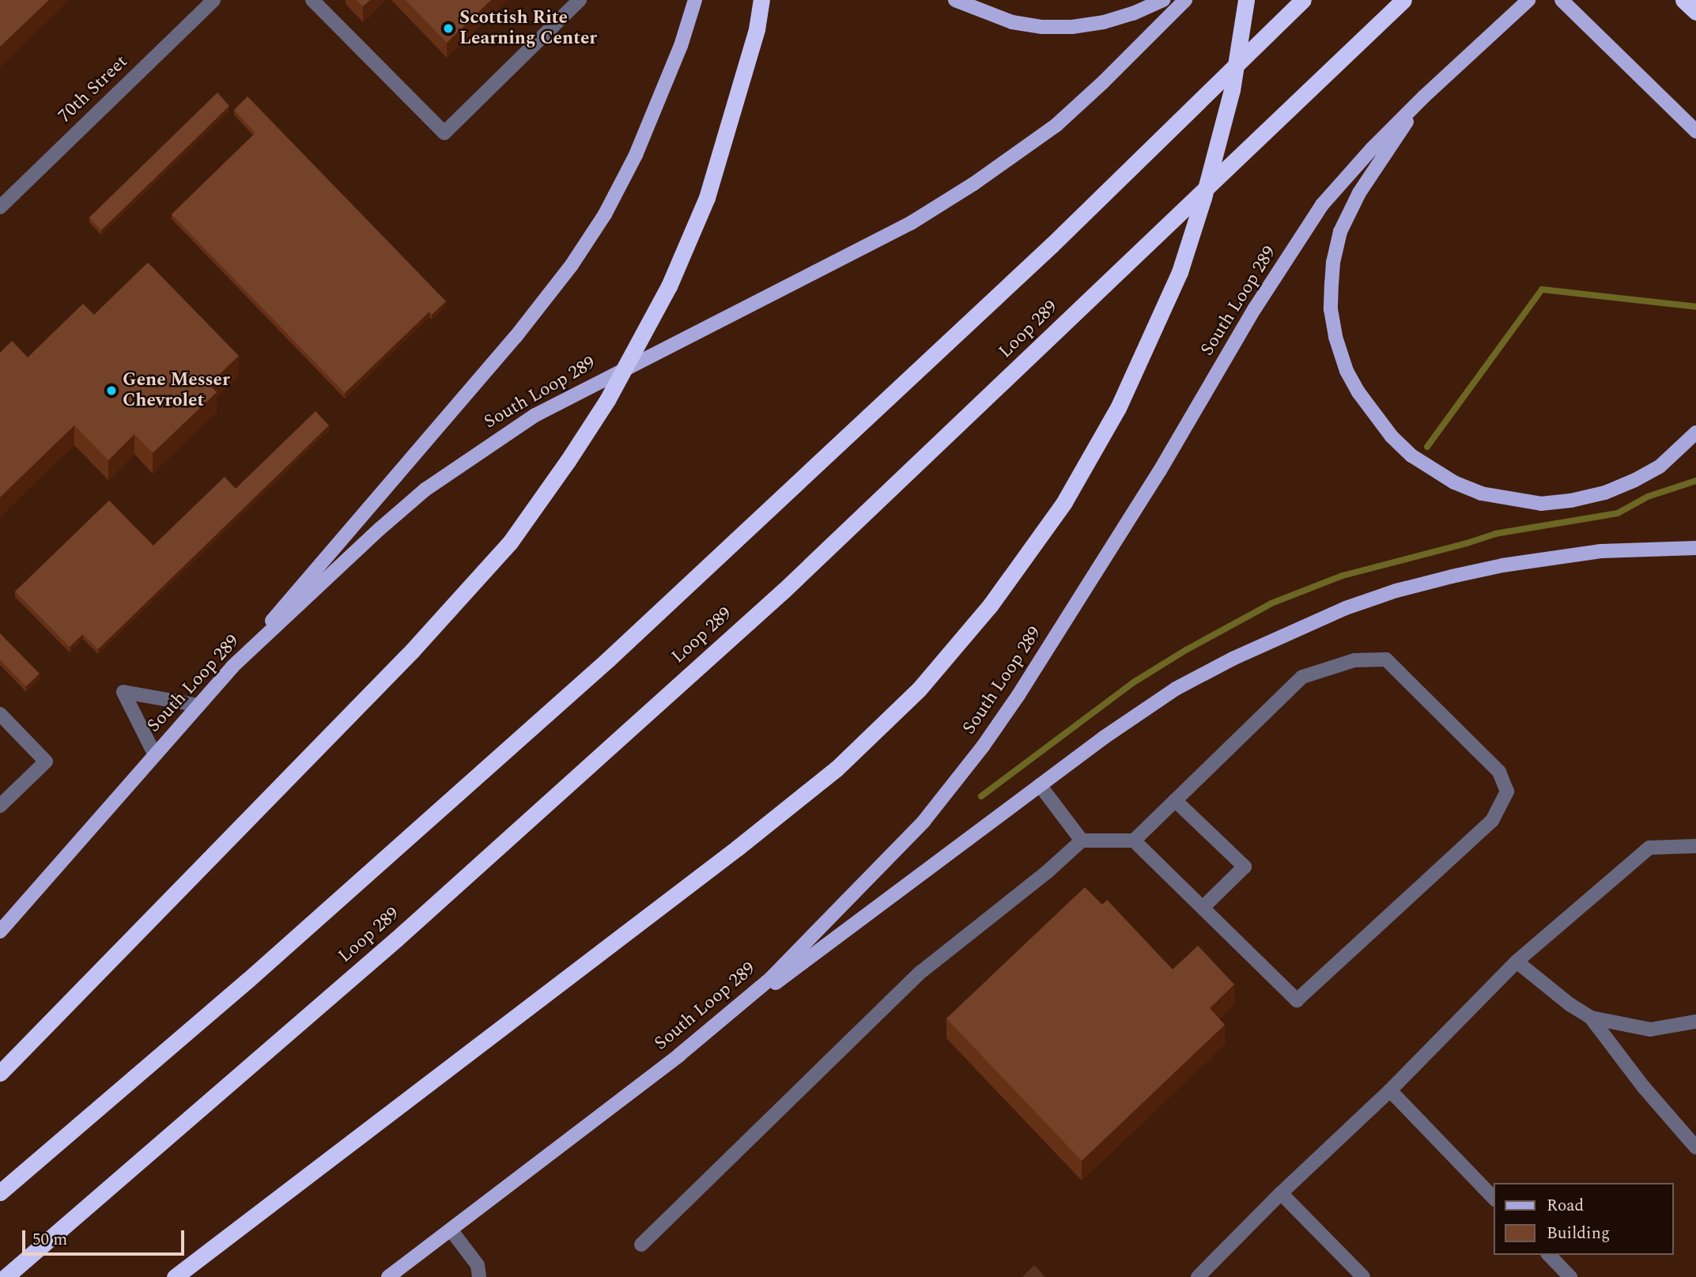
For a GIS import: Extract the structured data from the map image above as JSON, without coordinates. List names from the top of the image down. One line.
{"streets":{"highway":["Loop 289"],"main road":["South Loop 289"],"street":["70th Street"]},"places":["Scottish Rite Learning Center","Gene Messer Chevrolet"],"legend":["Road","Building"],"scale_bar":"50 m"}
